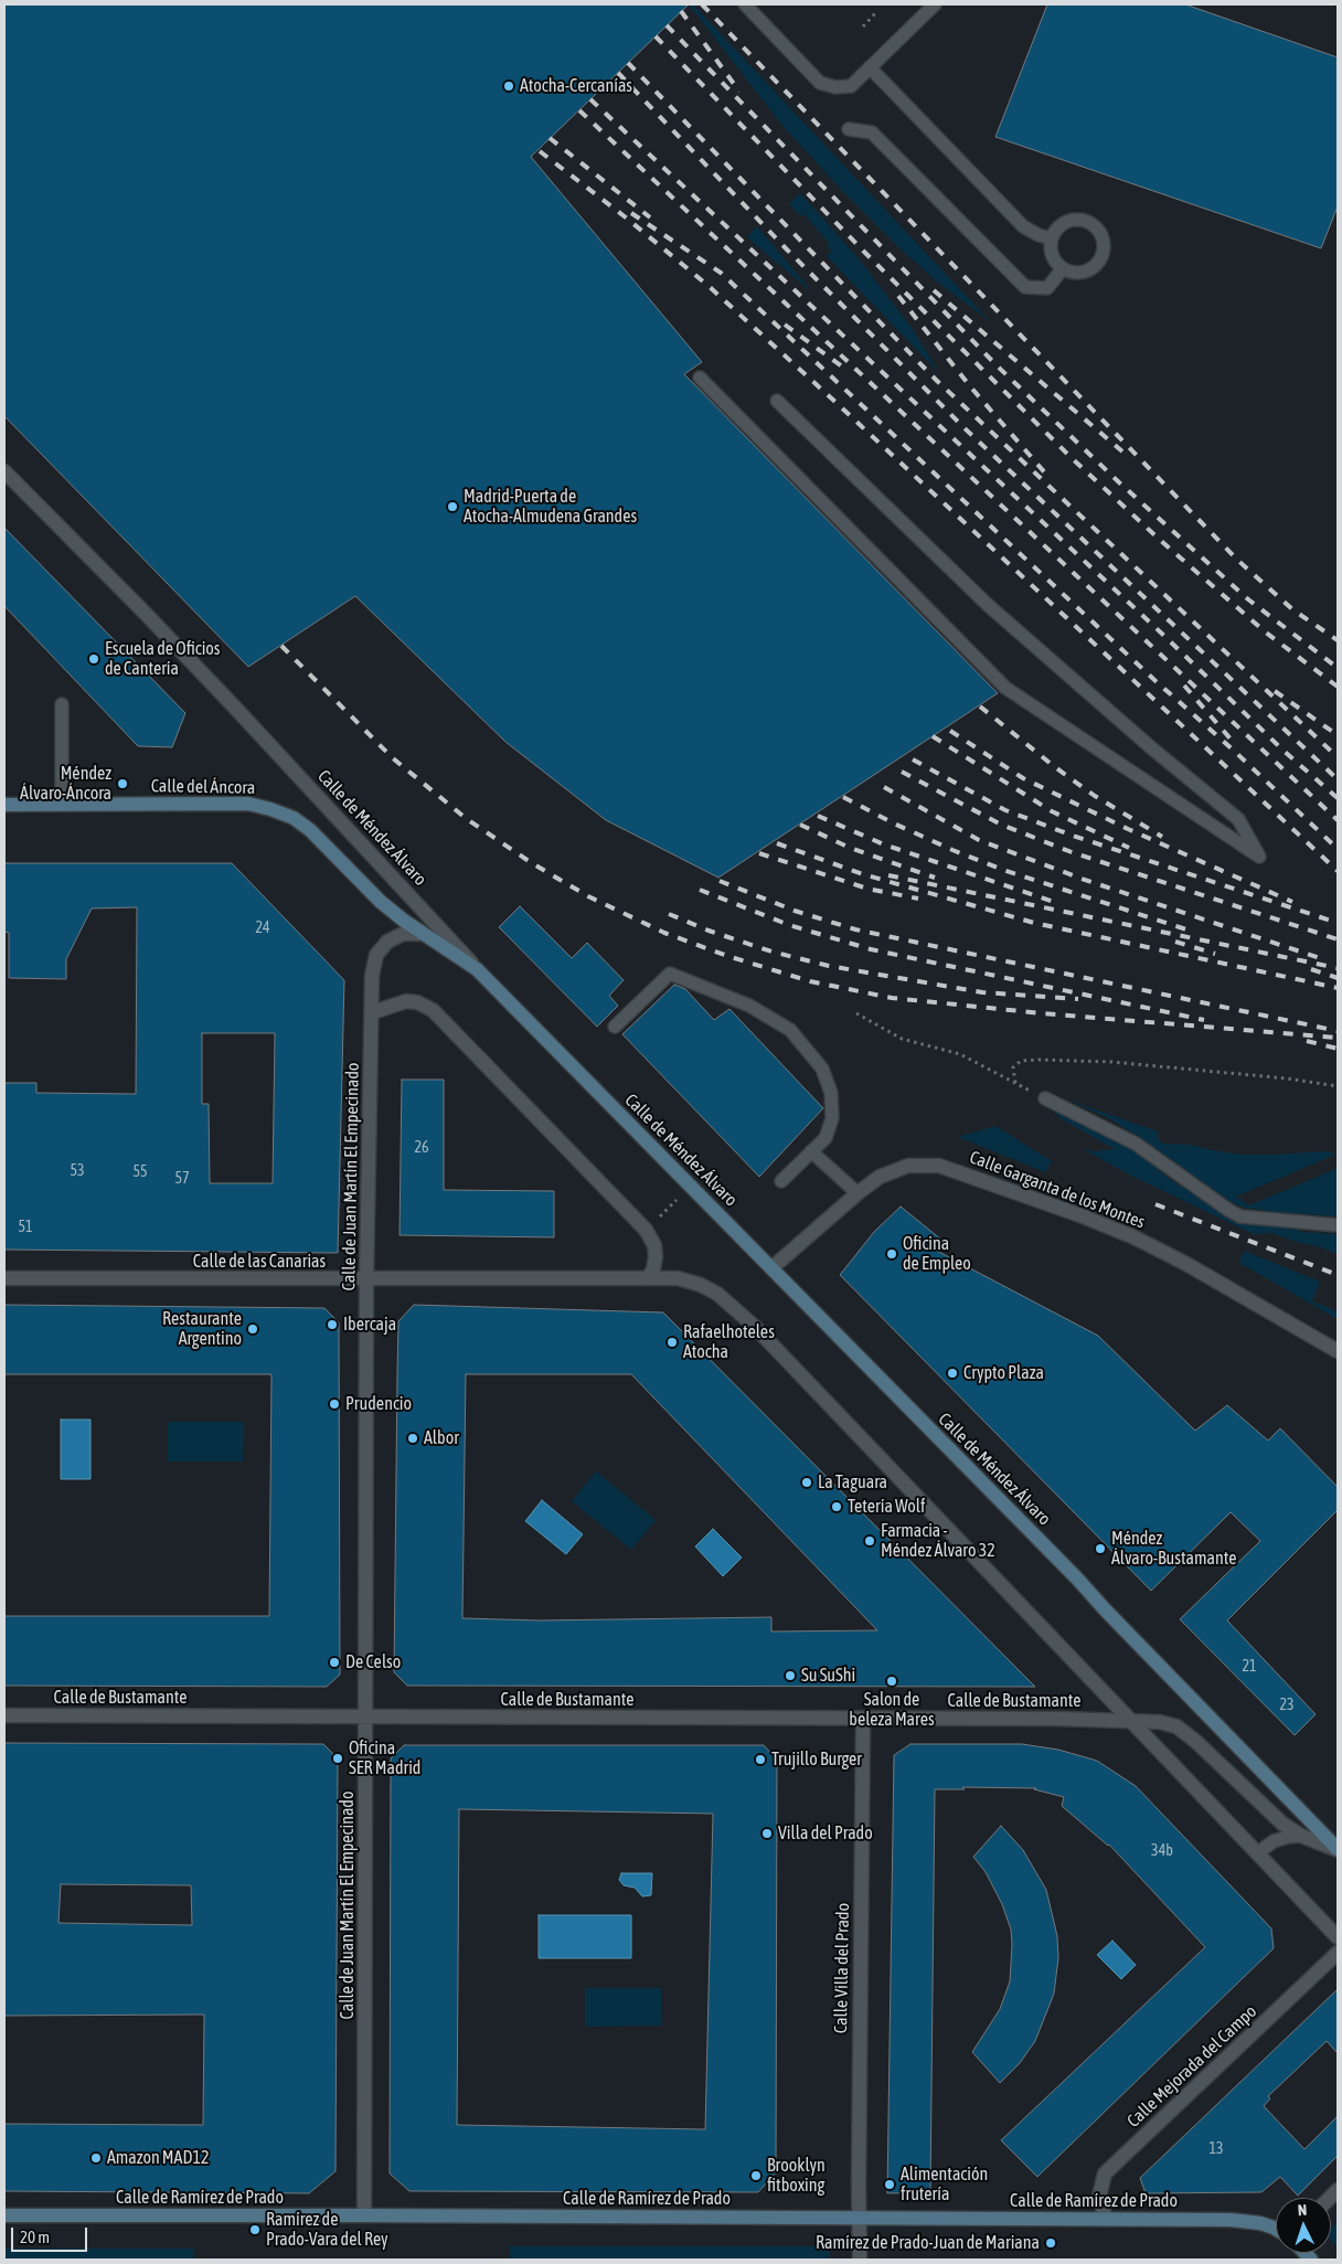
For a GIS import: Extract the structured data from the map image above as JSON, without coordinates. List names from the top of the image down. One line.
{"streets":{"main road":["Calle del Áncora","Calle de Méndez Álvaro","Calle de Ramírez de Prado"],"street":["Calle de Juan Martín El Empecinado","Calle Garganta de los Montes","Calle de las Canarias","Calle de Bustamante","Calle Villa del Prado","Calle Mejorada del Campo"]},"crossings":[["Calle del Áncora","Calle de Méndez Álvaro"],["Calle del Áncora","Calle de Juan Martín El Empecinado"],["Calle de Méndez Álvaro","Calle Garganta de los Montes"],["Calle de Méndez Álvaro","Calle de Bustamante"],["Calle de Juan Martín El Empecinado","Calle de las Canarias"],["Calle de Juan Martín El Empecinado","Calle de Bustamante"],["Calle de Juan Martín El Empecinado","Calle de Ramírez de Prado"],["Calle de Bustamante","Calle Villa del Prado"],["Calle Villa del Prado","Calle de Ramírez de Prado"],["Calle Mejorada del Campo","Calle de Ramírez de Prado"]],"places":["Atocha-Cercanías","Madrid-Puerta de Atocha-Almudena Grandes","Escuela de Oficios de Cantería","Méndez Álvaro-Áncora","Oficina de Empleo","Ibercaja","Restaurante Argentino","Rafaelhoteles Atocha","Crypto Plaza","Prudencio","Albor","La Taguara","Tetería Wolf","Farmacia - Méndez Álvaro 32","Méndez Álvaro-Bustamante","De Celso","Su SuShi","Salon de beleza Mares","Oficina SER Madrid","Trujillo Burger","Villa del Prado","Amazon MAD12","Brooklyn fitboxing","Alimentación frutería","Ramírez de Prado-Vara del Rey","Ramírez de Prado-Juan de Mariana"],"house_numbers":["24","26","53","55","57","51","21","23","34b","13"],"scale_bar":"20 m","north":"top"}
